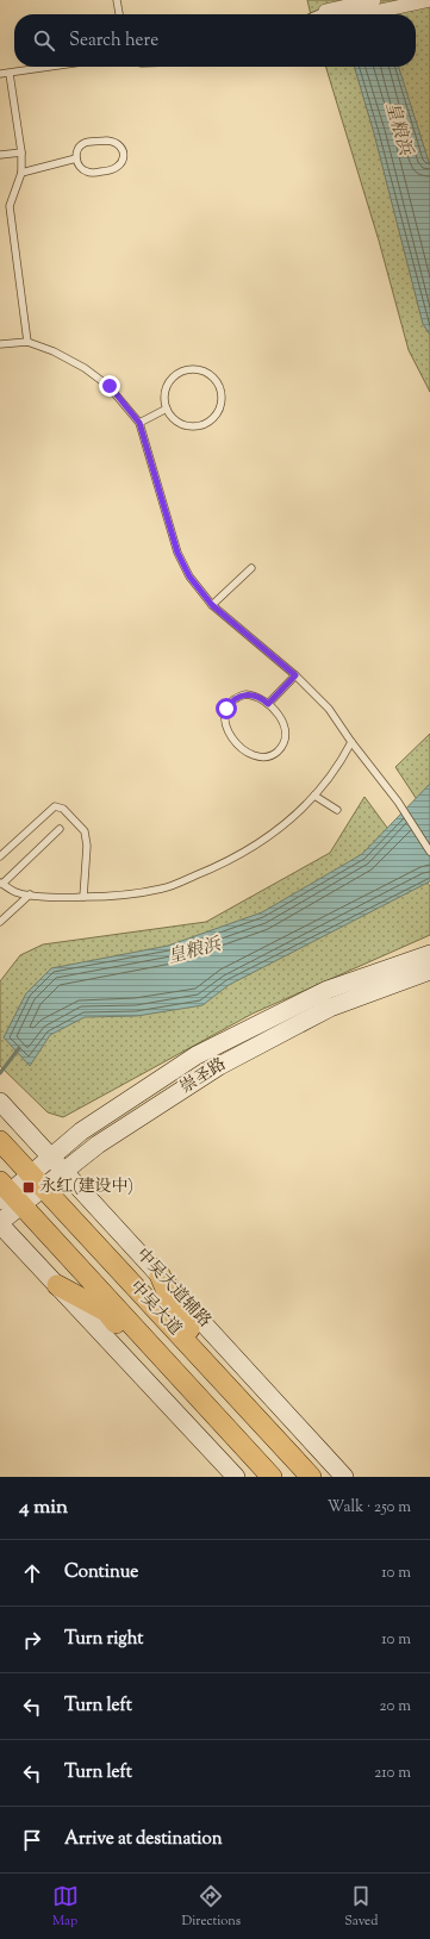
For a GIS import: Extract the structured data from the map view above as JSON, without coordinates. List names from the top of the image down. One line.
{"streets":{"main road":["崇圣路","中吴大道辅路","中吴大道"]},"crossings":[["崇圣路","中吴大道辅路"],["崇圣路","中吴大道"]],"water":["皇粮浜"],"places":{"transit":["永红(建设中)"]},"page":{"search":"Search here","heading":["4 min","Walk · 250 m"],"list":[["Continue","10 m"],["Turn right","10 m"],["Turn left","20 m"],["Turn left","210 m"],"Arrive at destination"],"nav":["Map","Directions","Saved"]}}
